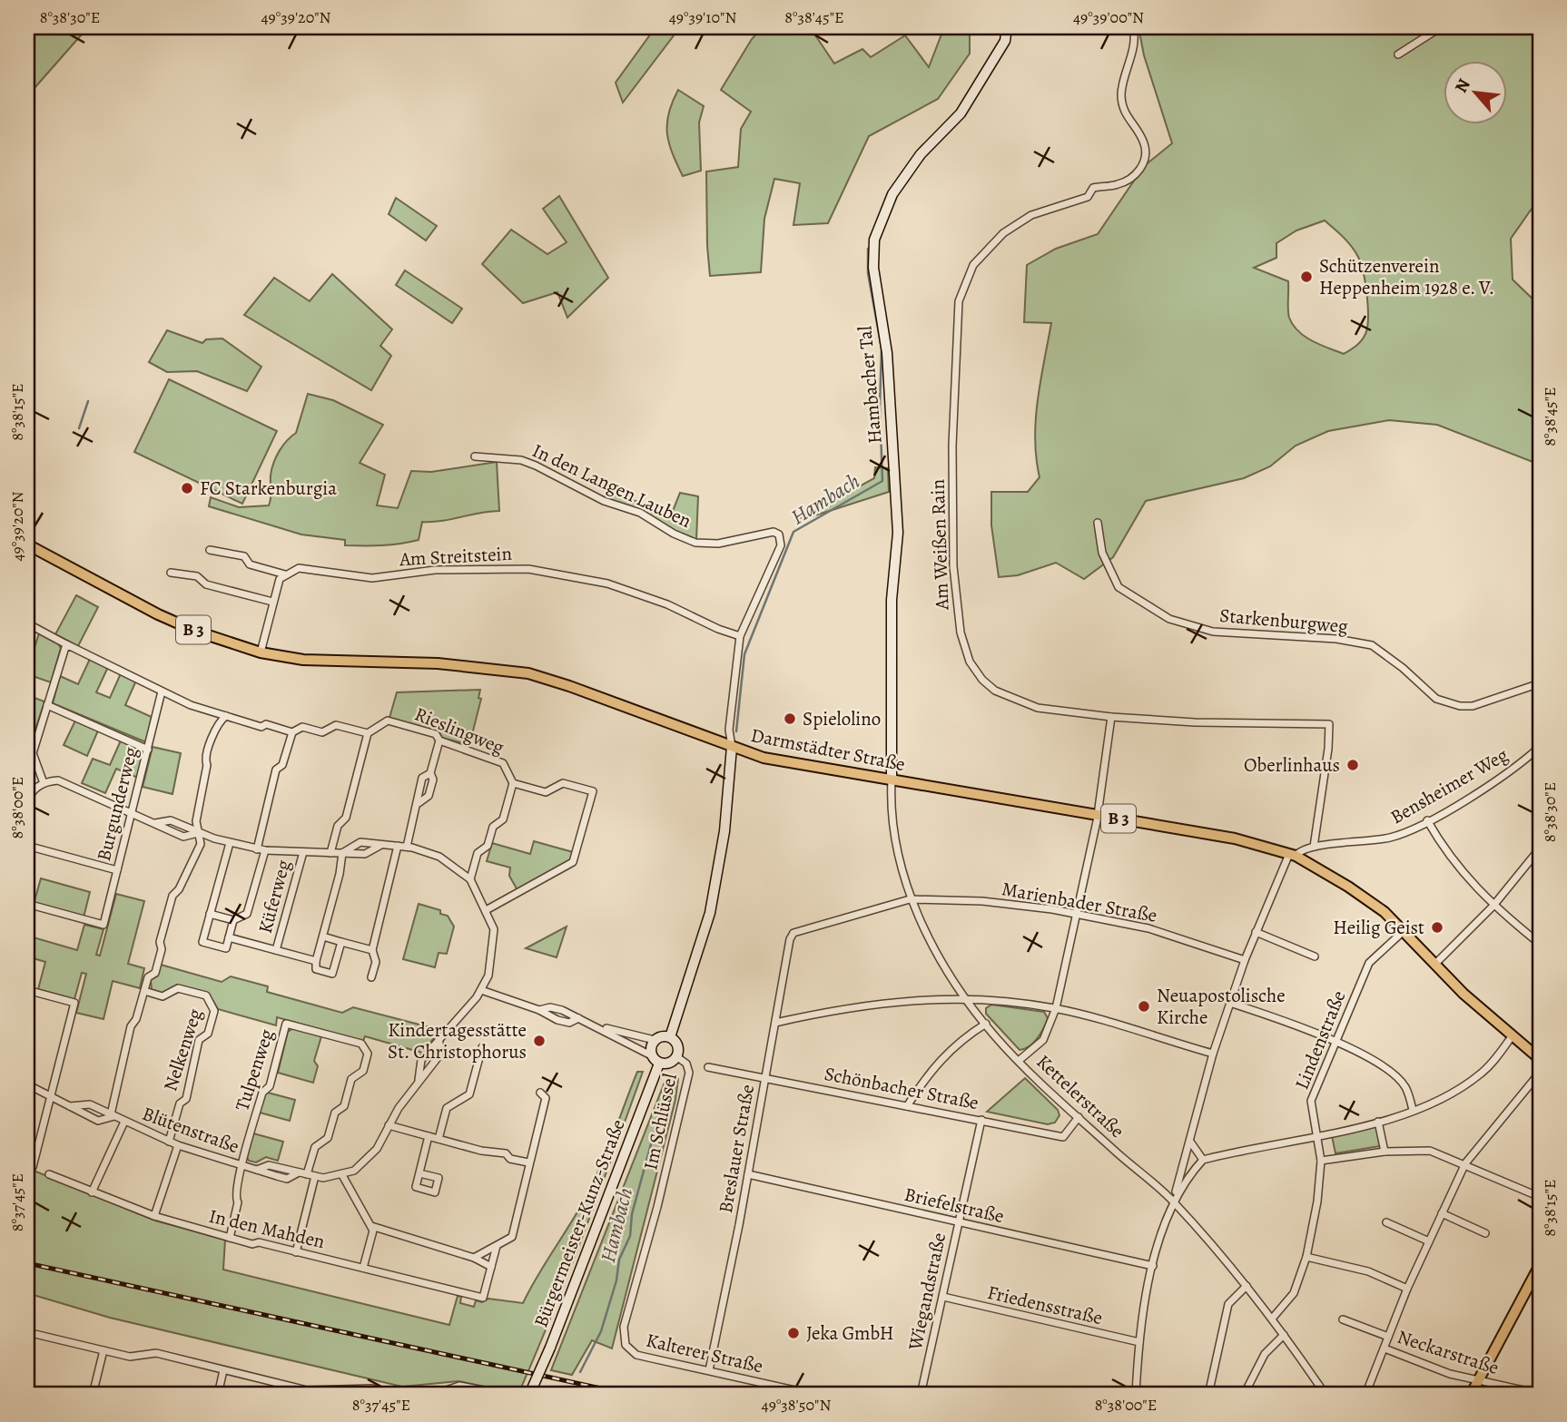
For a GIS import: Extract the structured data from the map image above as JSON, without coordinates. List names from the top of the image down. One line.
{"streets":{"main road":["B 3","Darmstädter Straße"],"street":["Hambacher Tal","In den Langen Lauben","Am Weißen Rain","Am Streitstein","Starkenburgweg","Rieslingweg","Bensheimer Weg","Burgunderweg","Küferweg","Marienbader Straße","Lindenstraße","Nelkenweg","Tulpenweg","Schönbacher Straße","Kettelerstraße","Im Schlüssel","Blütenstraße","Breslauer Straße","Briefelstraße","Bürgermeister-Kunz-Straße","In den Mahden","Wiegandstraße","Friedensstraße","Neckarstraße","Kalterer Straße"]},"crossings":[["Hambacher Tal","Darmstädter Straße"],["Hambacher Tal","Kettelerstraße"],["In den Langen Lauben","Am Streitstein"],["Am Weißen Rain","Bensheimer Weg"],["Darmstädter Straße","Bensheimer Weg"],["Darmstädter Straße","Lindenstraße"],["Darmstädter Straße","Kettelerstraße"],["Marienbader Straße","Kettelerstraße"],["Marienbader Straße","Breslauer Straße"],["Lindenstraße","Kettelerstraße"],["Nelkenweg","Blütenstraße"],["Tulpenweg","Blütenstraße"],["Schönbacher Straße","Kettelerstraße"],["Schönbacher Straße","Breslauer Straße"],["Schönbacher Straße","Wiegandstraße"],["Im Schlüssel","Bürgermeister-Kunz-Straße"],["Im Schlüssel","Kalterer Straße"],["Breslauer Straße","Briefelstraße"],["Breslauer Straße","Kalterer Straße"],["Briefelstraße","Wiegandstraße"],["Wiegandstraße","Friedensstraße"]],"water":["Hambach"],"places":["Schützenverein Heppenheim 1928 e. V.","FC Starkenburgia","Spielolino","Oberlinhaus","Heilig Geist","Neuapostolische Kirche","Kindertagesstätte St. Christophorus","Jeka GmbH"],"north":"top left","coordinates":["8°38'30\"E","49°39'20\"N","49°39'10\"N","8°38'45\"E","49°39'00\"N","8°38'15\"E","8°38'00\"E","8°37'45\"E","49°38'50\"N"]}
